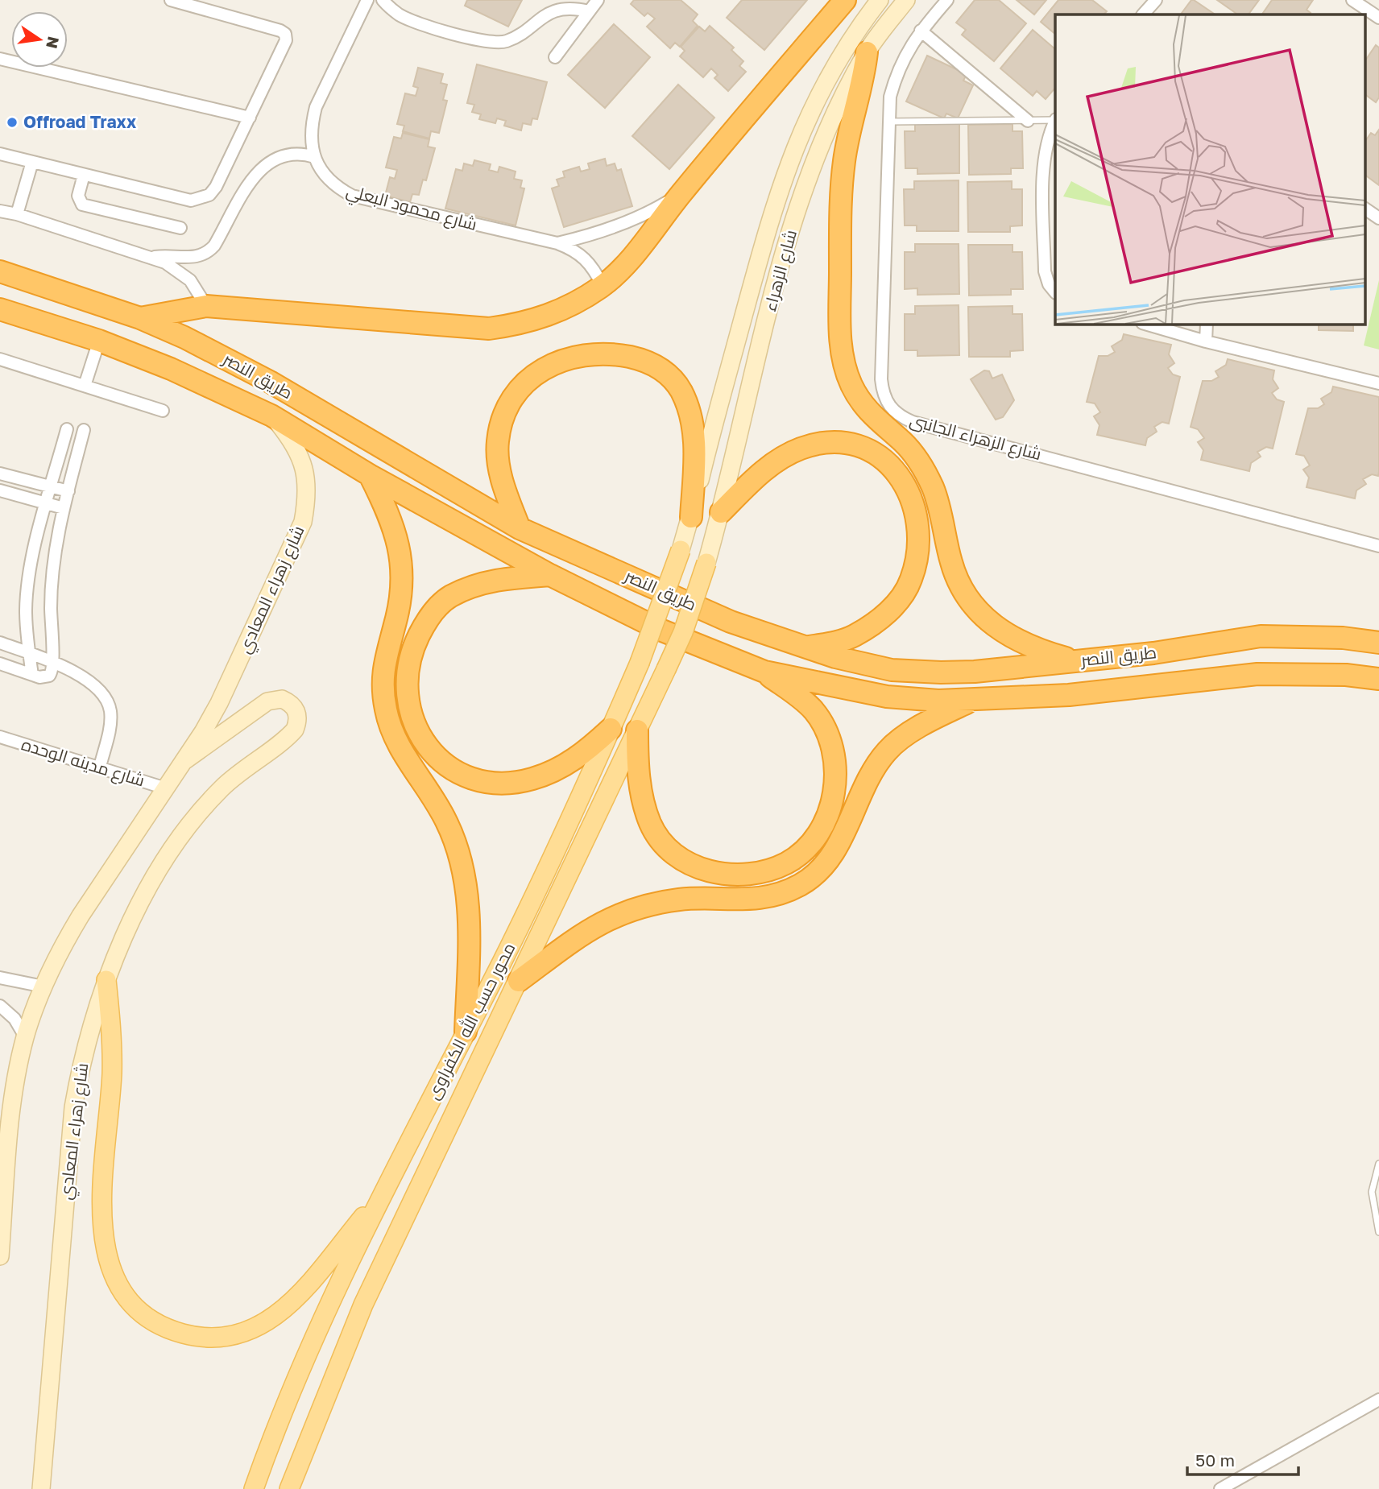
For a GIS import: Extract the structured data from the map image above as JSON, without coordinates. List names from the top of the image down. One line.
{"streets":{"highway":["طريق النصر"],"main road":["شارع الزهراء","شارع زهراء المعادي","محور حسب الله الكفراوى"],"street":["شارع محمود البعلي","شارع الزهراء الجانبى","شارع مدينه الوحده"]},"crossings":[["شارع الزهراء","محور حسب الله الكفراوى"],["طريق النصر","شارع زهراء المعادي"],["شارع زهراء المعادي","شارع مدينه الوحده"]],"places":["Offroad Traxx"],"scale_bar":"50 m","north":"right"}
